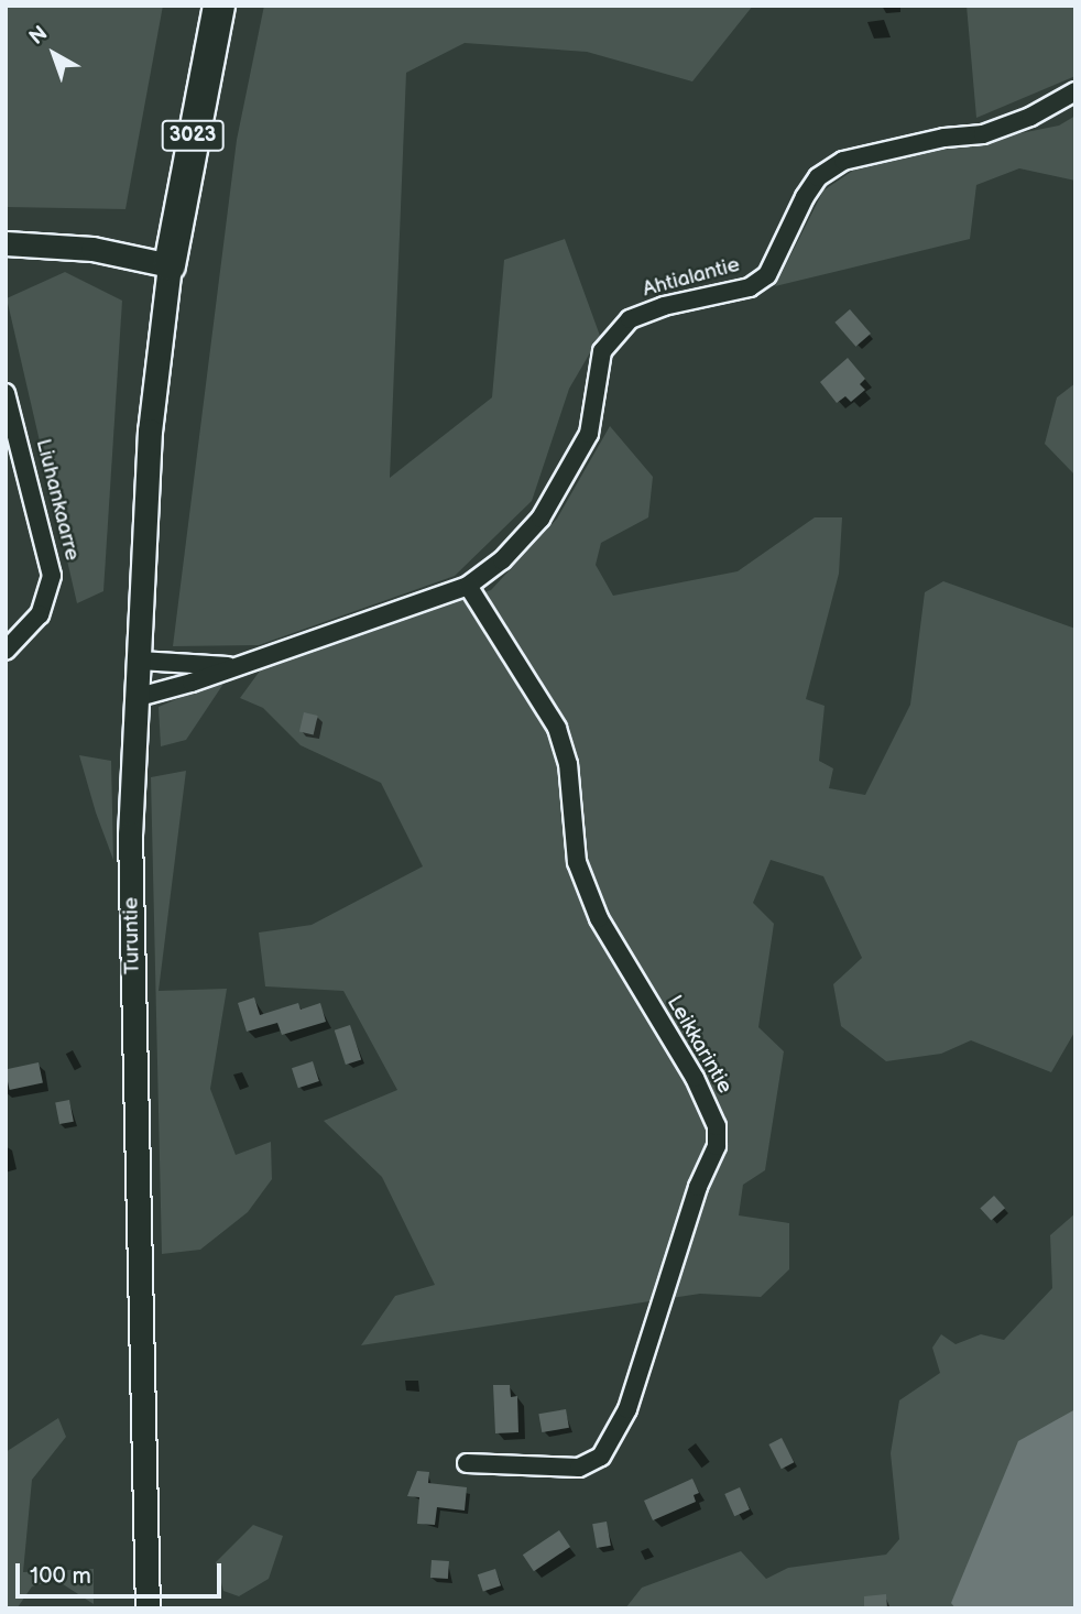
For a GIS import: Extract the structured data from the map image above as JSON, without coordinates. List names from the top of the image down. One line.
{"streets":{"highway":["3023"],"main road":["Turuntie"],"street":["Ahtialantie","Liuhankaarre","Leikkarintie"]},"crossings":[["3023","Turuntie"],["Ahtialantie","Turuntie"],["Ahtialantie","Leikkarintie"]],"scale_bar":"100 m","north":"top left"}
